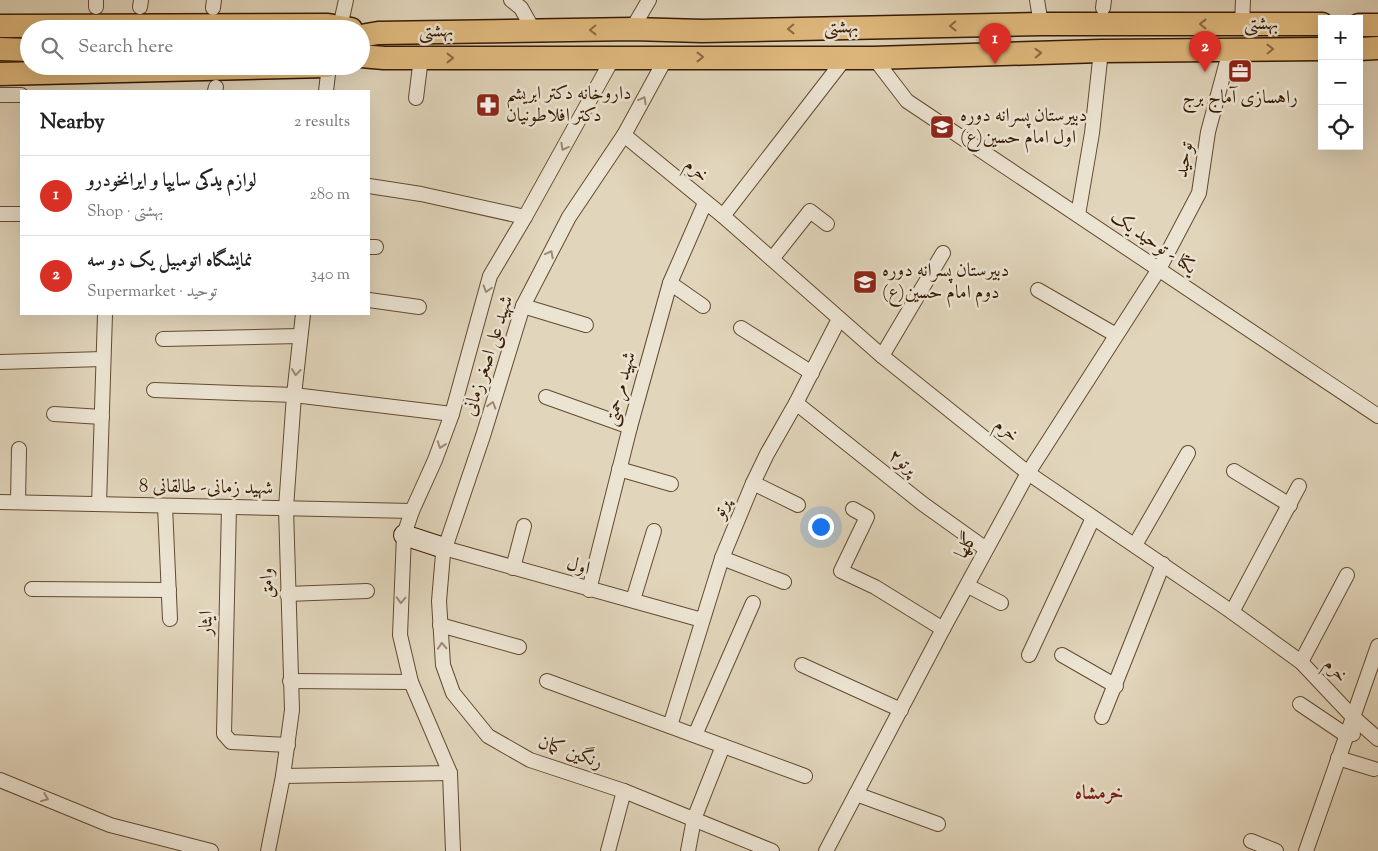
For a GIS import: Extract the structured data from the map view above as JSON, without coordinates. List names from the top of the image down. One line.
{"streets":{"main road":["بهشتی"],"street":["توحید","خرم","یکتا - توحید یک","شهید علی اصغر زمانی","شهید مرحمتی","پرتو۲","شهید زمانی- طالقانی 8","پرتو","گلها","اول","وامق","ایثار","رنگین کمان"]},"crossings":[["بهشتی","توحید"],["بهشتی","یکتا - توحید یک"],["بهشتی","شهید علی اصغر زمانی"],["توحید","یکتا - توحید یک"],["توحید","گلها"],["خرم","شهید علی اصغر زمانی"],["خرم","شهید مرحمتی"],["خرم","پرتو"],["خرم","گلها"],["یکتا - توحید یک","گلها"],["شهید علی اصغر زمانی","اول"],["شهید علی اصغر زمانی","رنگین کمان"],["شهید مرحمتی","اول"],["پرتو۲","پرتو"],["پرتو۲","گلها"],["شهید زمانی- طالقانی 8","وامق"],["شهید زمانی- طالقانی 8","ایثار"],["پرتو","اول"],["وامق","ایثار"]],"districts":["خرمشاه"],"places":{"office":["راهسازی آماج برج"],"pharmacy":["داروخانه دکتر ابریشم دکتر افلاطونیان"],"school or university":["دبیرستان پسرانه دوره اول امام حسین(ع)","دبیرستان پسرانه دوره دوم امام حسین(ع)"]},"page":{"map_buttons":["+","−"],"search":"Search here","pins":["1","2"],"heading":["Nearby","2 results"],"list":[{"mark":"1","name":"لوازم یدکی سایپا و ایرانخودرو","note":"Shop · بهشتی","value":"280 m"},{"mark":"2","name":"نمایشگاه اتومبیل یک دو سه","note":"Supermarket · توحید","value":"340 m"}]}}
